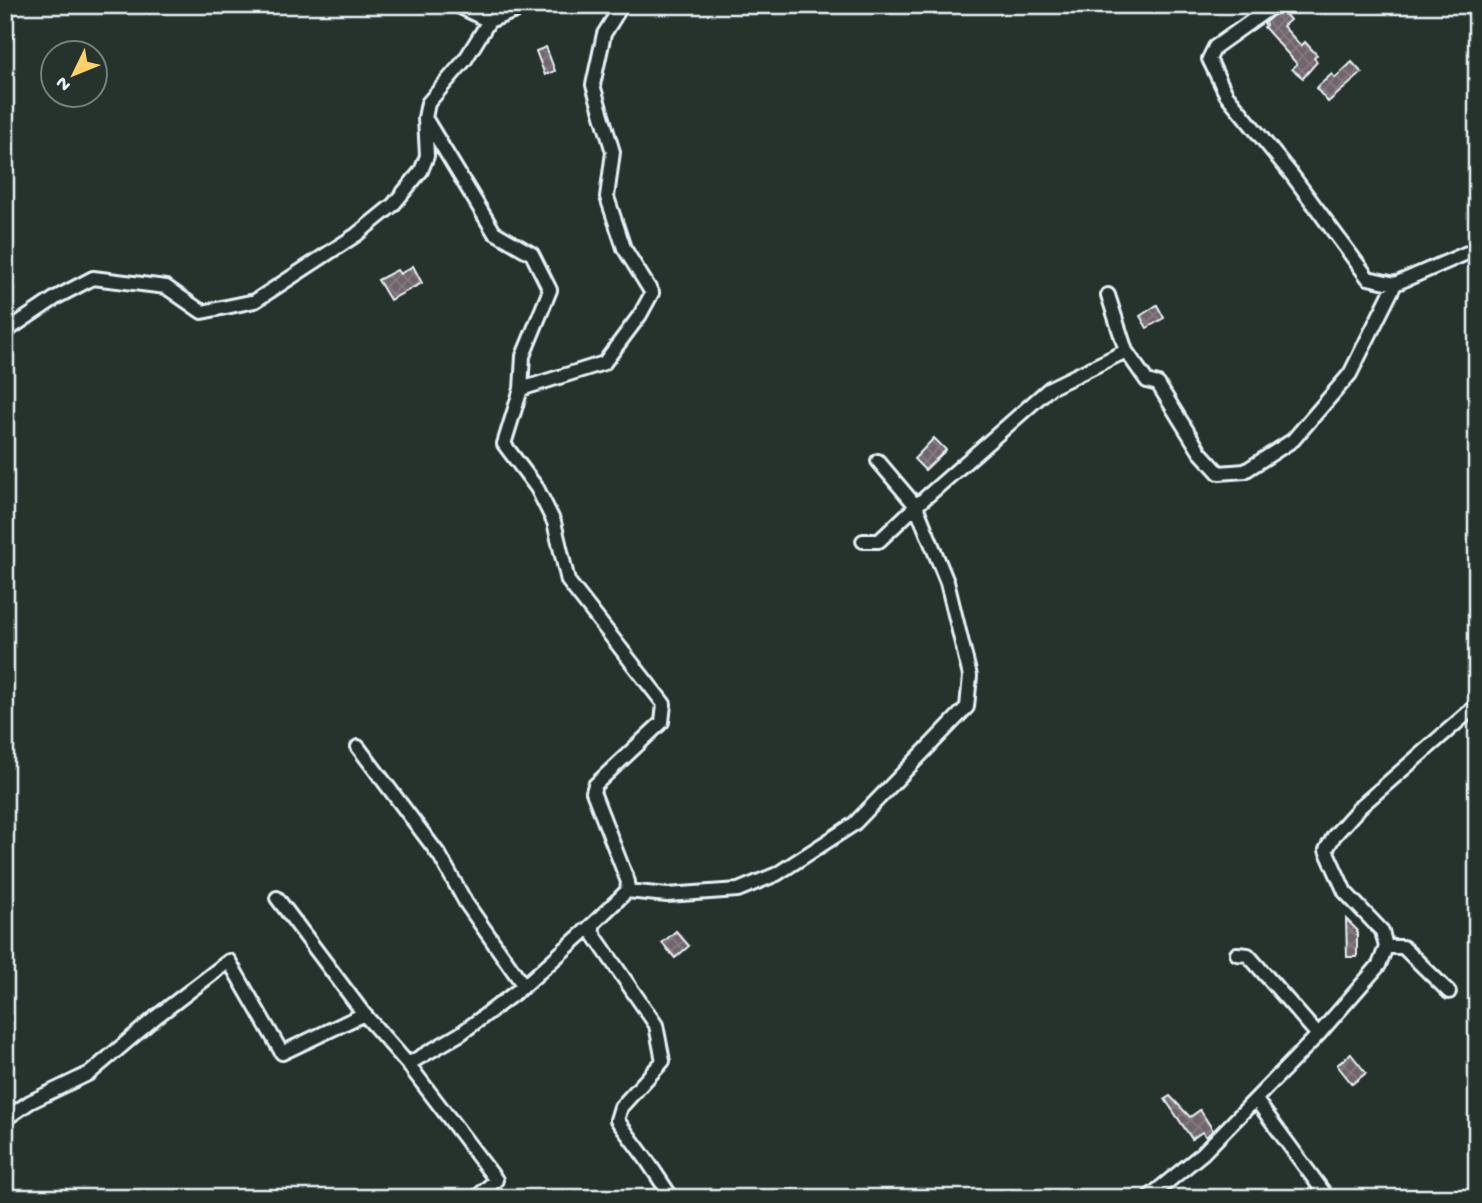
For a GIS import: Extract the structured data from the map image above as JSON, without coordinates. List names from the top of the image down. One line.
{"north":"bottom left"}
